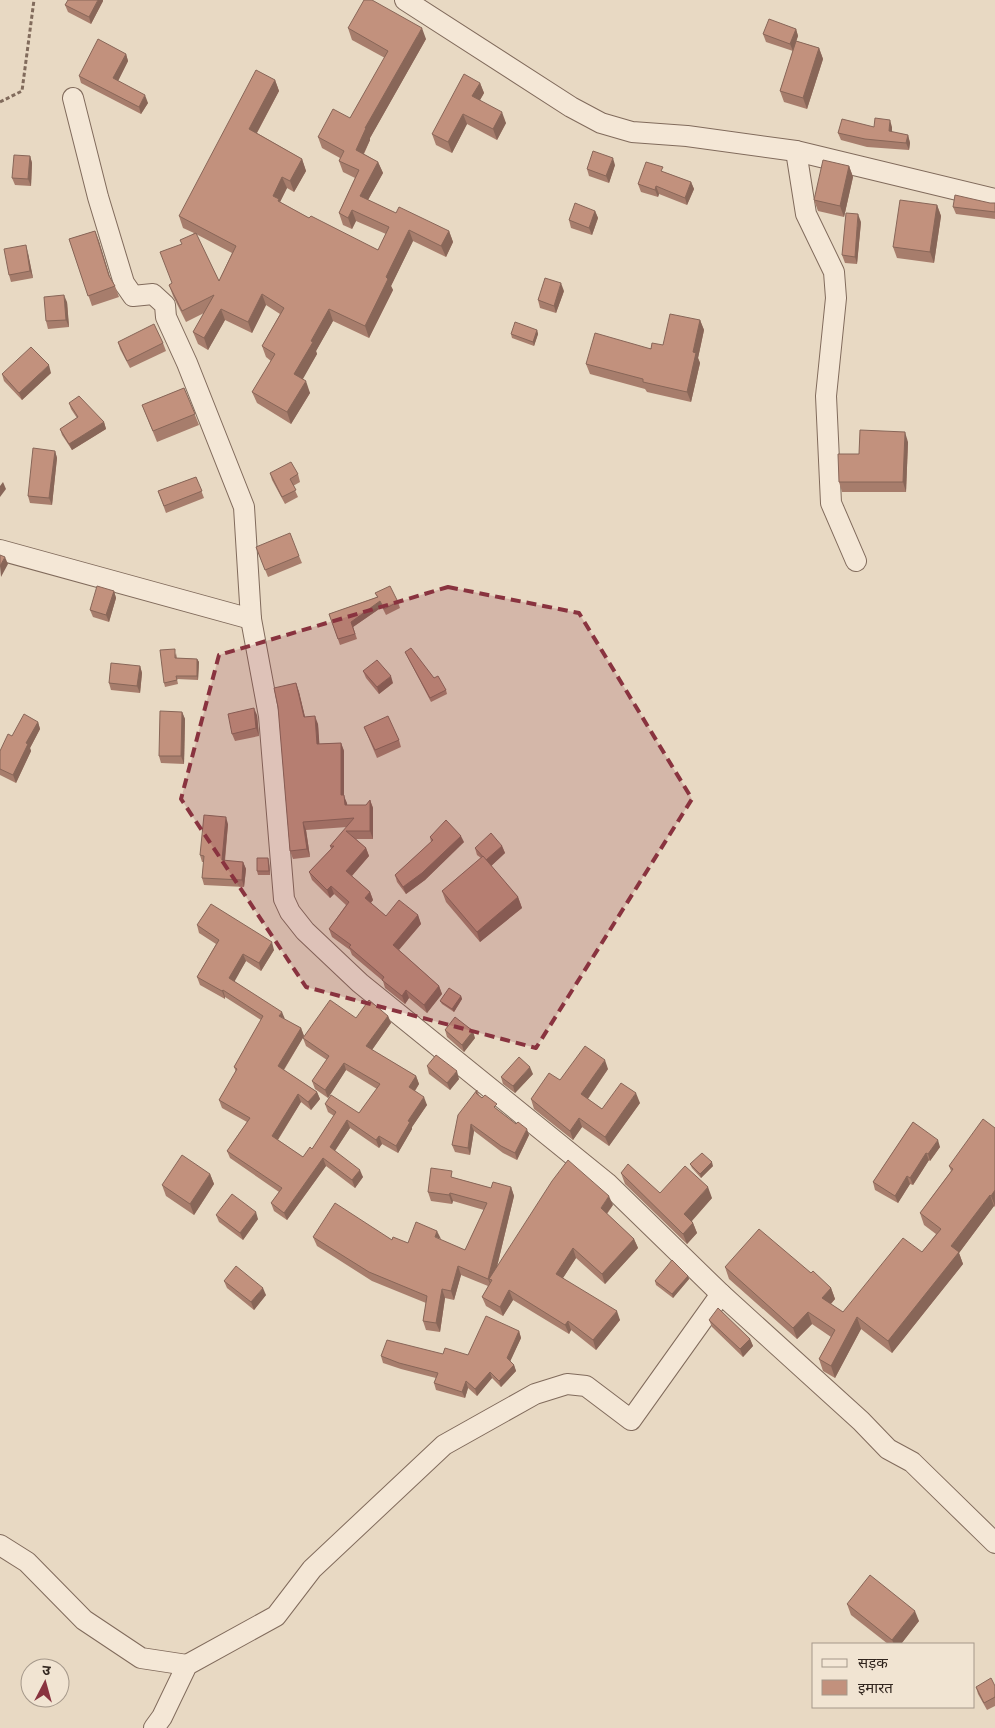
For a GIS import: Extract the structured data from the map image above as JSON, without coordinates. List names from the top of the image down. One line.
{"legend":["सड़क","इमारत"],"north":"top"}
